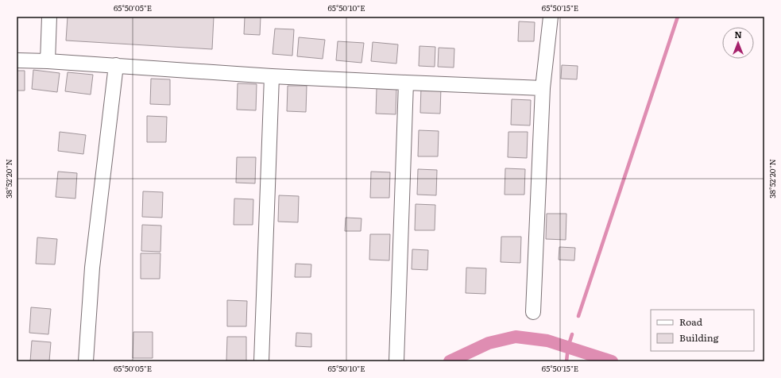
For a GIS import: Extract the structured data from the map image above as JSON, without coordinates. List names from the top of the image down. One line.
{"legend":["Road","Building"],"north":"top","coordinates":["65°50'05\"E","65°50'10\"E","65°50'15\"E","38°52'20\"N"]}
